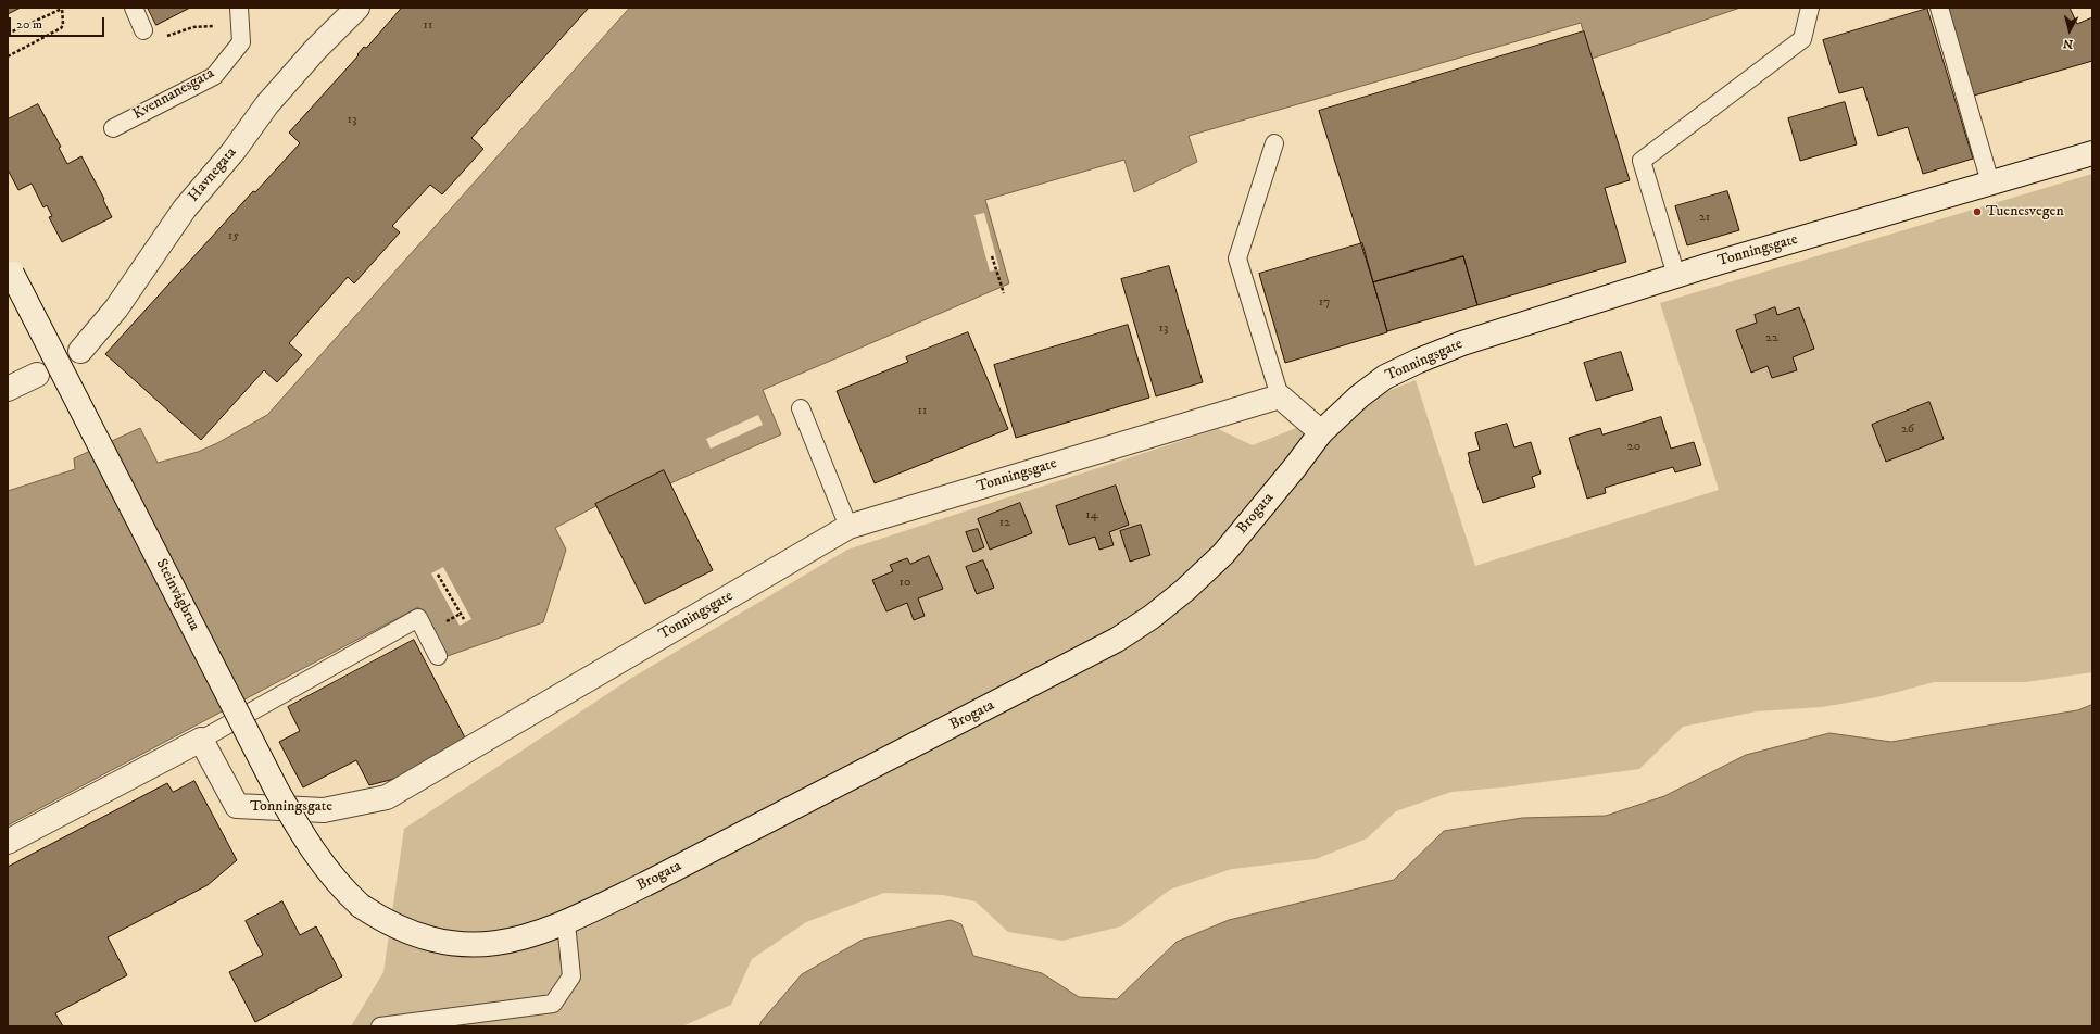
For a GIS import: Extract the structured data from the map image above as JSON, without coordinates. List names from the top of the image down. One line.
{"streets":{"main road":["Havnegata","Tonningsgate","Brogata","Steinvågbrua"],"lane":["Kvennanesgata"]},"crossings":[["Tonningsgate","Brogata"],["Brogata","Steinvågbrua"]],"places":["Tuenesvegen"],"house_numbers":["11","13","21","15","17","13","22","11","26","20","14","12","10"],"scale_bar":"20 m","north":"bottom"}
